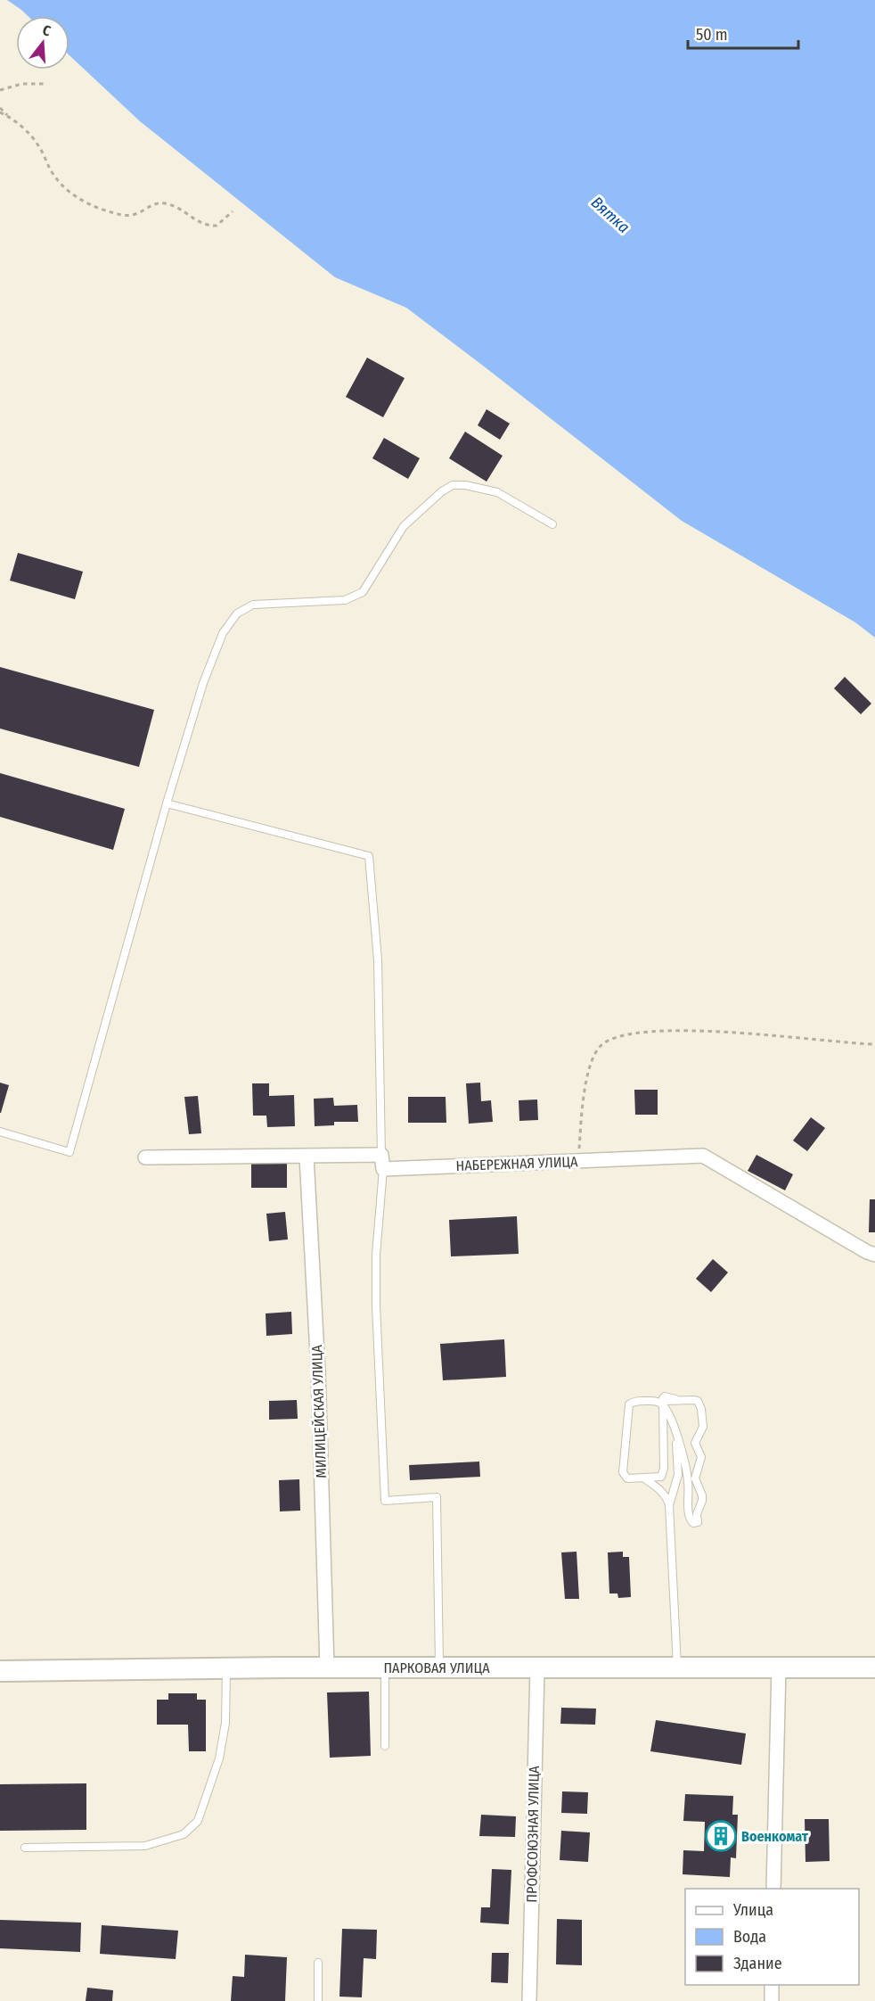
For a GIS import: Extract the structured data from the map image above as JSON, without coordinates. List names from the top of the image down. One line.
{"streets":{"street":["НАБЕРЕЖНАЯ УЛИЦА","МИЛИЦЕЙСКАЯ УЛИЦА","ПАРКОВАЯ УЛИЦА","ПРОФСОЮЗНАЯ УЛИЦА"]},"crossings":[["МИЛИЦЕЙСКАЯ УЛИЦА","ПАРКОВАЯ УЛИЦА"],["ПАРКОВАЯ УЛИЦА","ПРОФСОЮЗНАЯ УЛИЦА"]],"water":["Вятка"],"places":{"building":["Военкомат"]},"legend":["Улица","Вода","Здание"],"scale_bar":"50 m","north":"top"}
